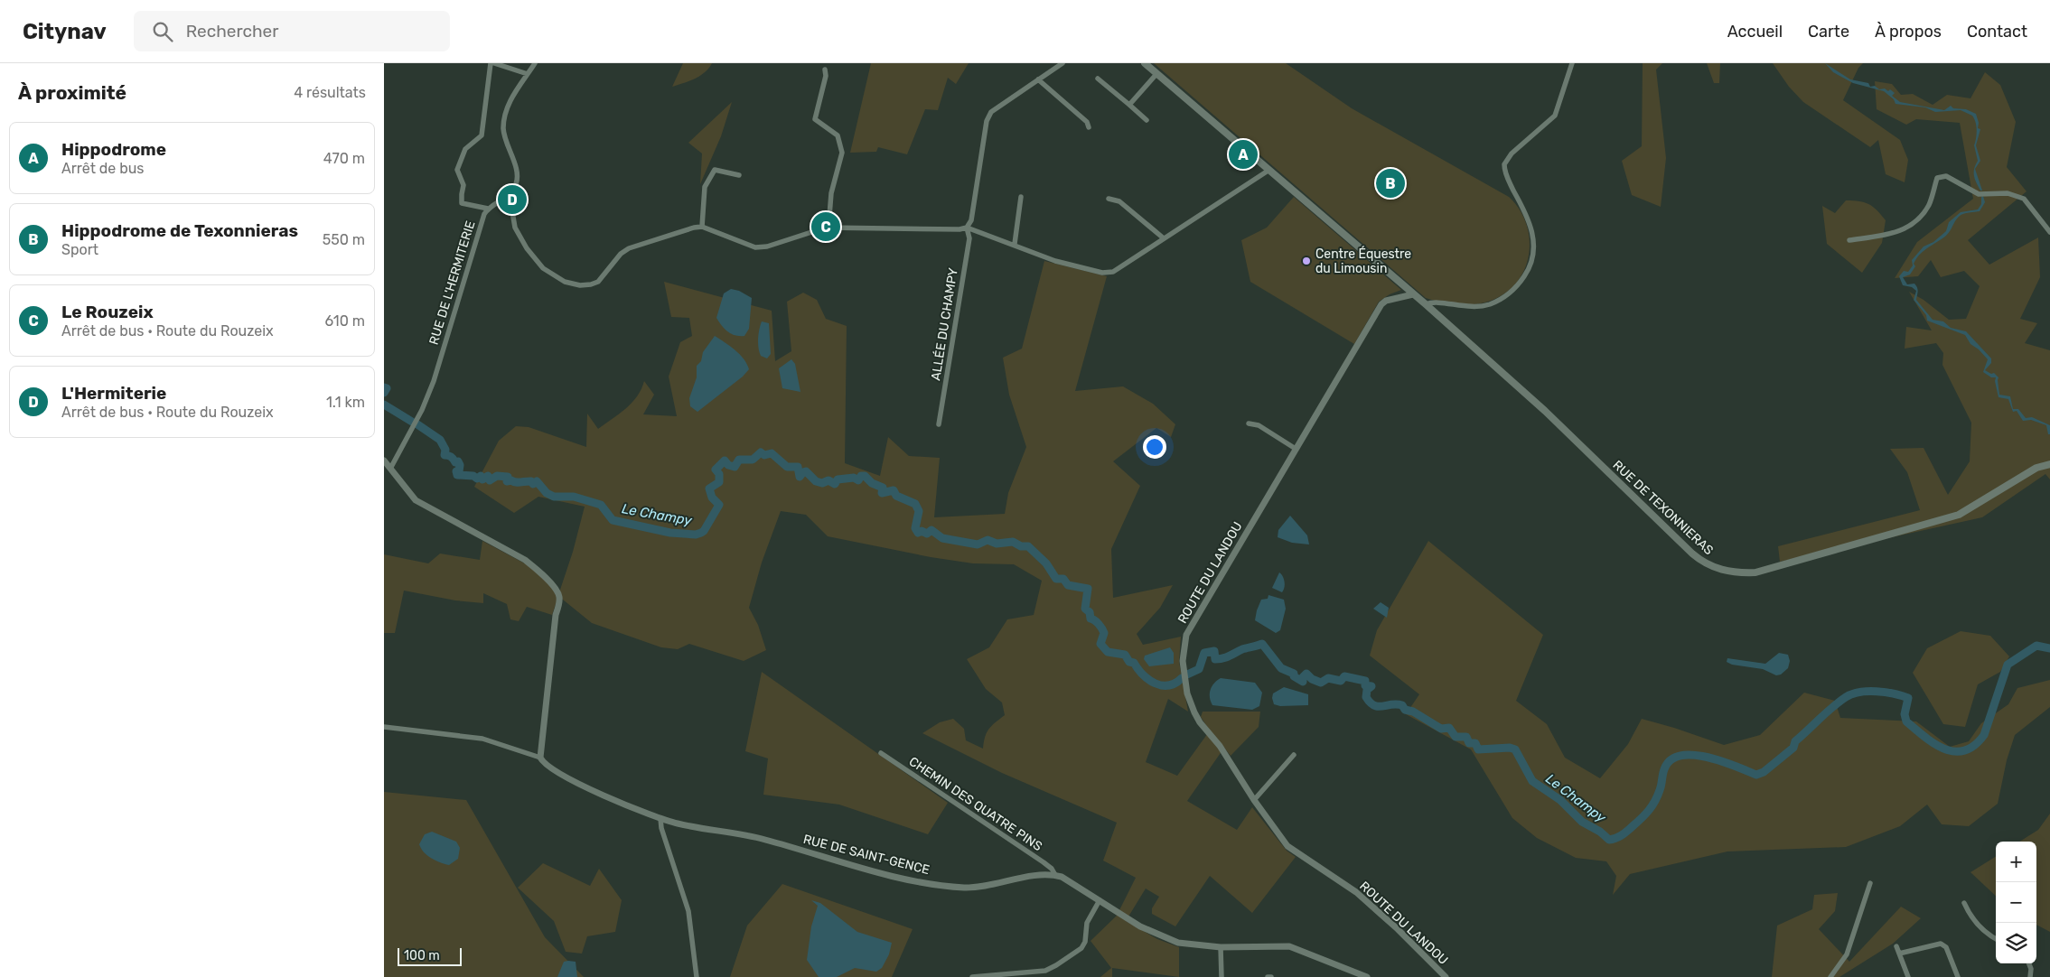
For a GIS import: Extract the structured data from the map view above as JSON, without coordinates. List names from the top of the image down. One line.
{"streets":{"main road":["RUE DE TEXONNIERAS"],"street":["RUE DE L'HERMITERIE","ALLÉE DU CHAMPY","ROUTE DU LANDOU","CHEMIN DES QUATRE PINS","RUE DE SAINT-GENCE"]},"crossings":[["RUE DE TEXONNIERAS","ROUTE DU LANDOU"],["CHEMIN DES QUATRE PINS","RUE DE SAINT-GENCE"]],"water":["Le Champy"],"places":["Centre Équestre du Limousin"],"scale_bar":"100 m","page":{"header":"Citynav","search":"Rechercher","nav":["Accueil","Carte","À propos","Contact"],"heading":["À proximité","4 résultats"],"list":[{"mark":"A","name":"Hippodrome","note":"Arrêt de bus","value":"470 m"},{"mark":"B","name":"Hippodrome de Texonnieras","note":"Sport","value":"550 m"},{"mark":"C","name":"Le Rouzeix","note":"Arrêt de bus · Route du Rouzeix","value":"610 m"},{"mark":"D","name":"L'Hermiterie","note":"Arrêt de bus · Route du Rouzeix","value":"1.1 km"}],"pins":["A","B","D","C"],"map_buttons":["+","−"],"scale":"100 m"}}
